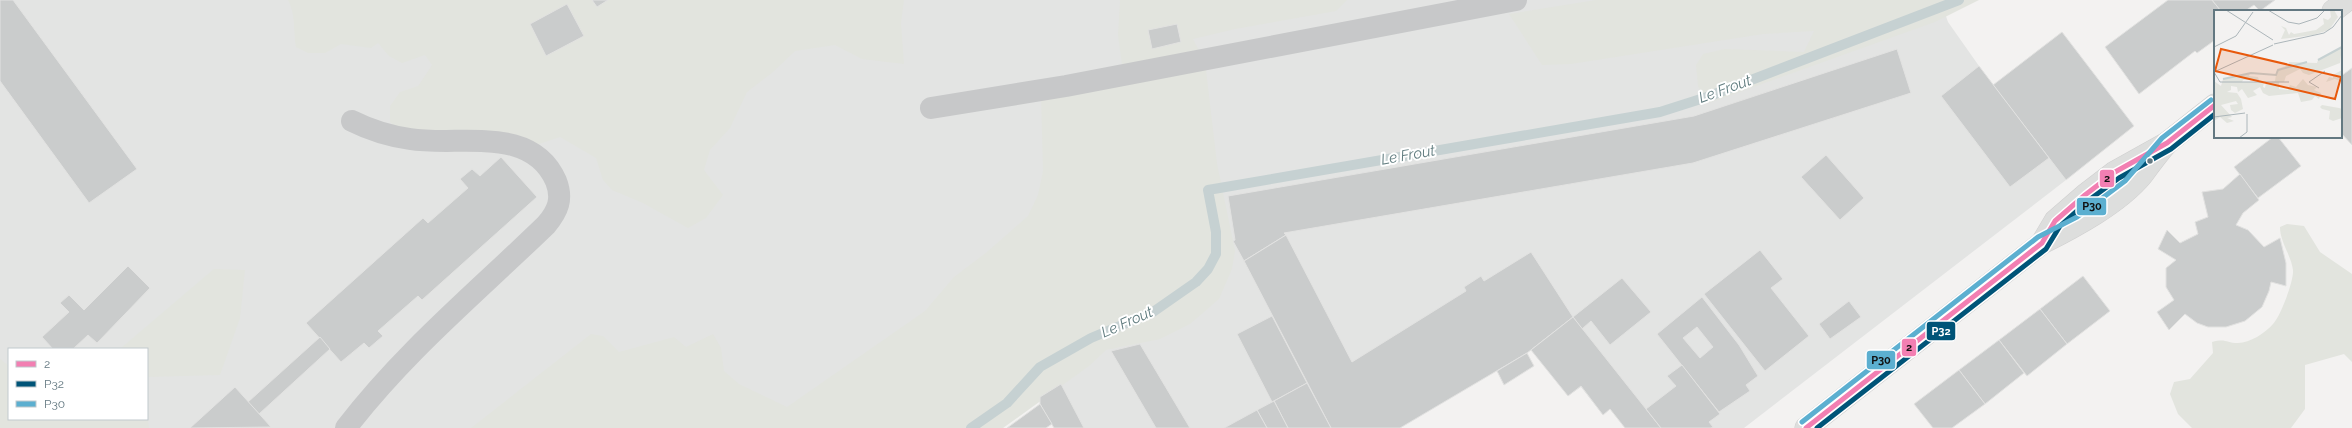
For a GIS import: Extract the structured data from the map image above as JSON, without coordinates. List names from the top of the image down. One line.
{"water":["Le Frout"],"lines":["transit line P30","transit line 2","transit line P32"],"legend":["2","P32","P30"]}
